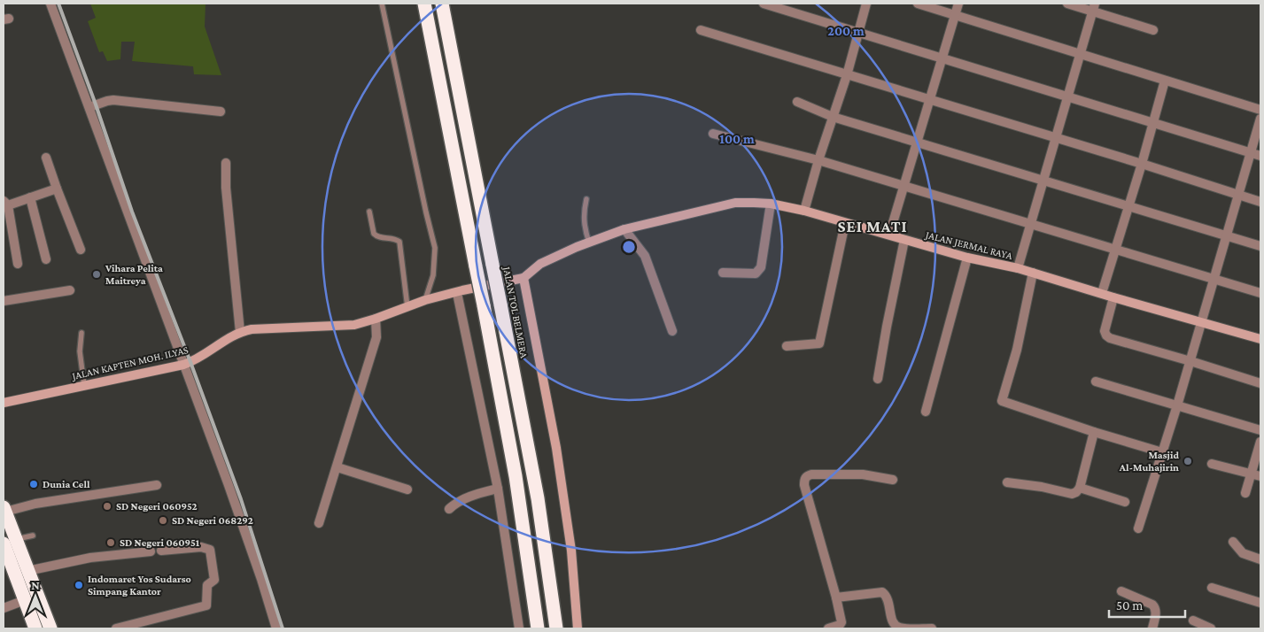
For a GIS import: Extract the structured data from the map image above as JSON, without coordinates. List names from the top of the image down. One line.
{"streets":{"highway":["JALAN TOL BELMERA"],"street":["JALAN JERMAL RAYA","JALAN KAPTEN MOH. ILYAS"]},"crossings":[["JALAN JERMAL RAYA","JALAN KAPTEN MOH. ILYAS"]],"districts":["SEI MATI"],"places":["Vihara Pelita Maitreya","Masjid Al-Muhajirin","Dunia Cell","SD Negeri 060952","SD Negeri 068292","SD Negeri 060951","Indomaret Yos Sudarso Simpang Kantor"],"scale_bar":"50 m","north":"top","rings":["200 m","100 m"]}
